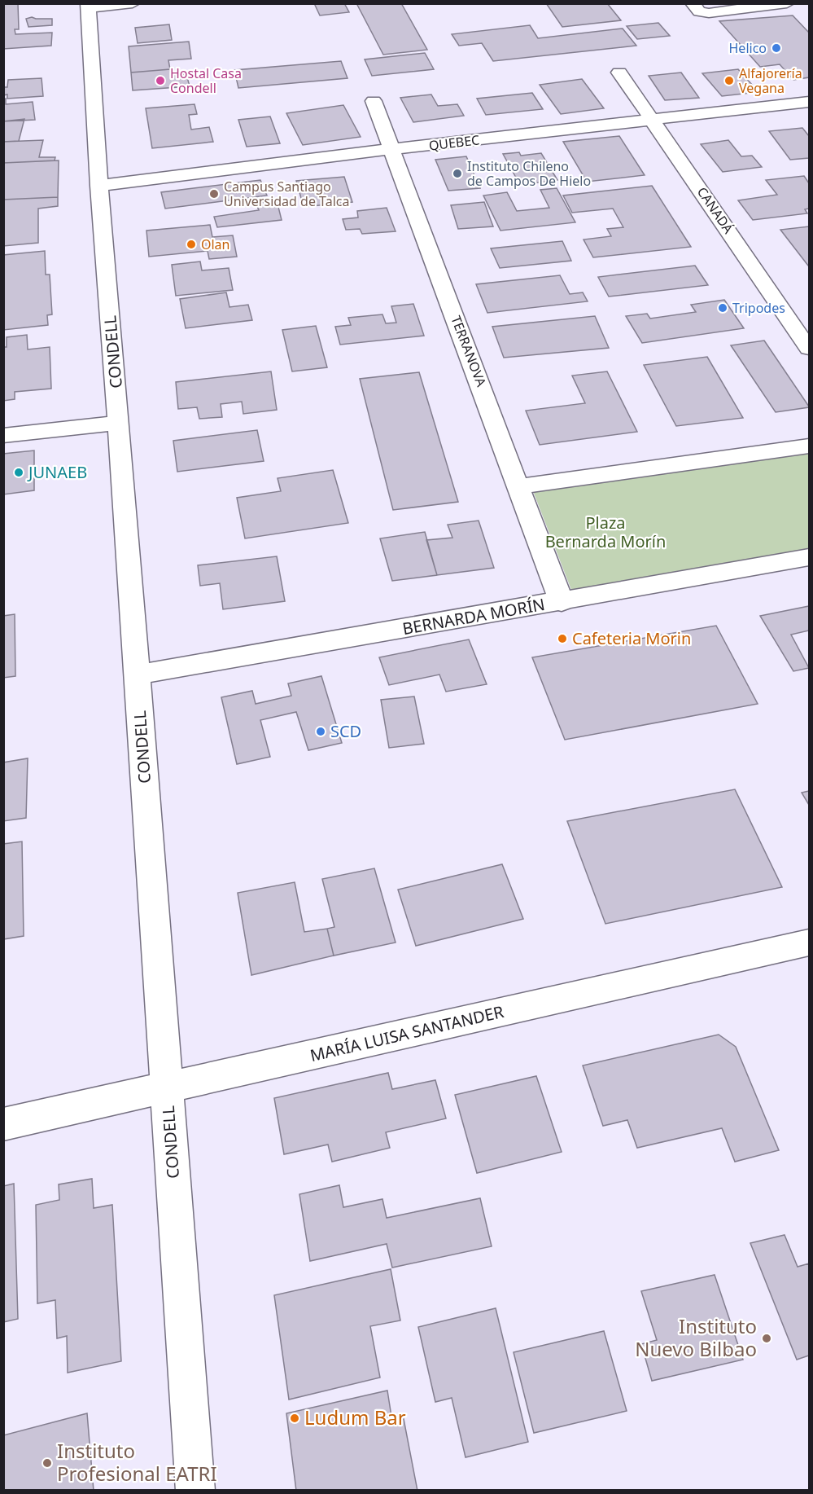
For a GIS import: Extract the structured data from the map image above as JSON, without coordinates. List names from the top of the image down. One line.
{"streets":{"street":["QUEBEC","CANADÁ","TERRANOVA","CONDELL","BERNARDA MORÍN","MARÍA LUISA SANTANDER"]},"crossings":[["QUEBEC","CANADÁ"],["QUEBEC","TERRANOVA"],["QUEBEC","CONDELL"],["TERRANOVA","BERNARDA MORÍN"],["CONDELL","BERNARDA MORÍN"],["CONDELL","MARÍA LUISA SANTANDER"]],"parks":["Plaza Bernarda Morín"],"places":["Helico","Hostal Casa Condell","Alfajorería Vegana","Instituto Chileno de Campos De Hielo","Campus Santiago Universidad de Talca","Olan","Tripodes","JUNAEB","Cafeteria Morin","SCD","Instituto Nuevo Bilbao","Ludum Bar","Instituto Profesional EATRI"]}
